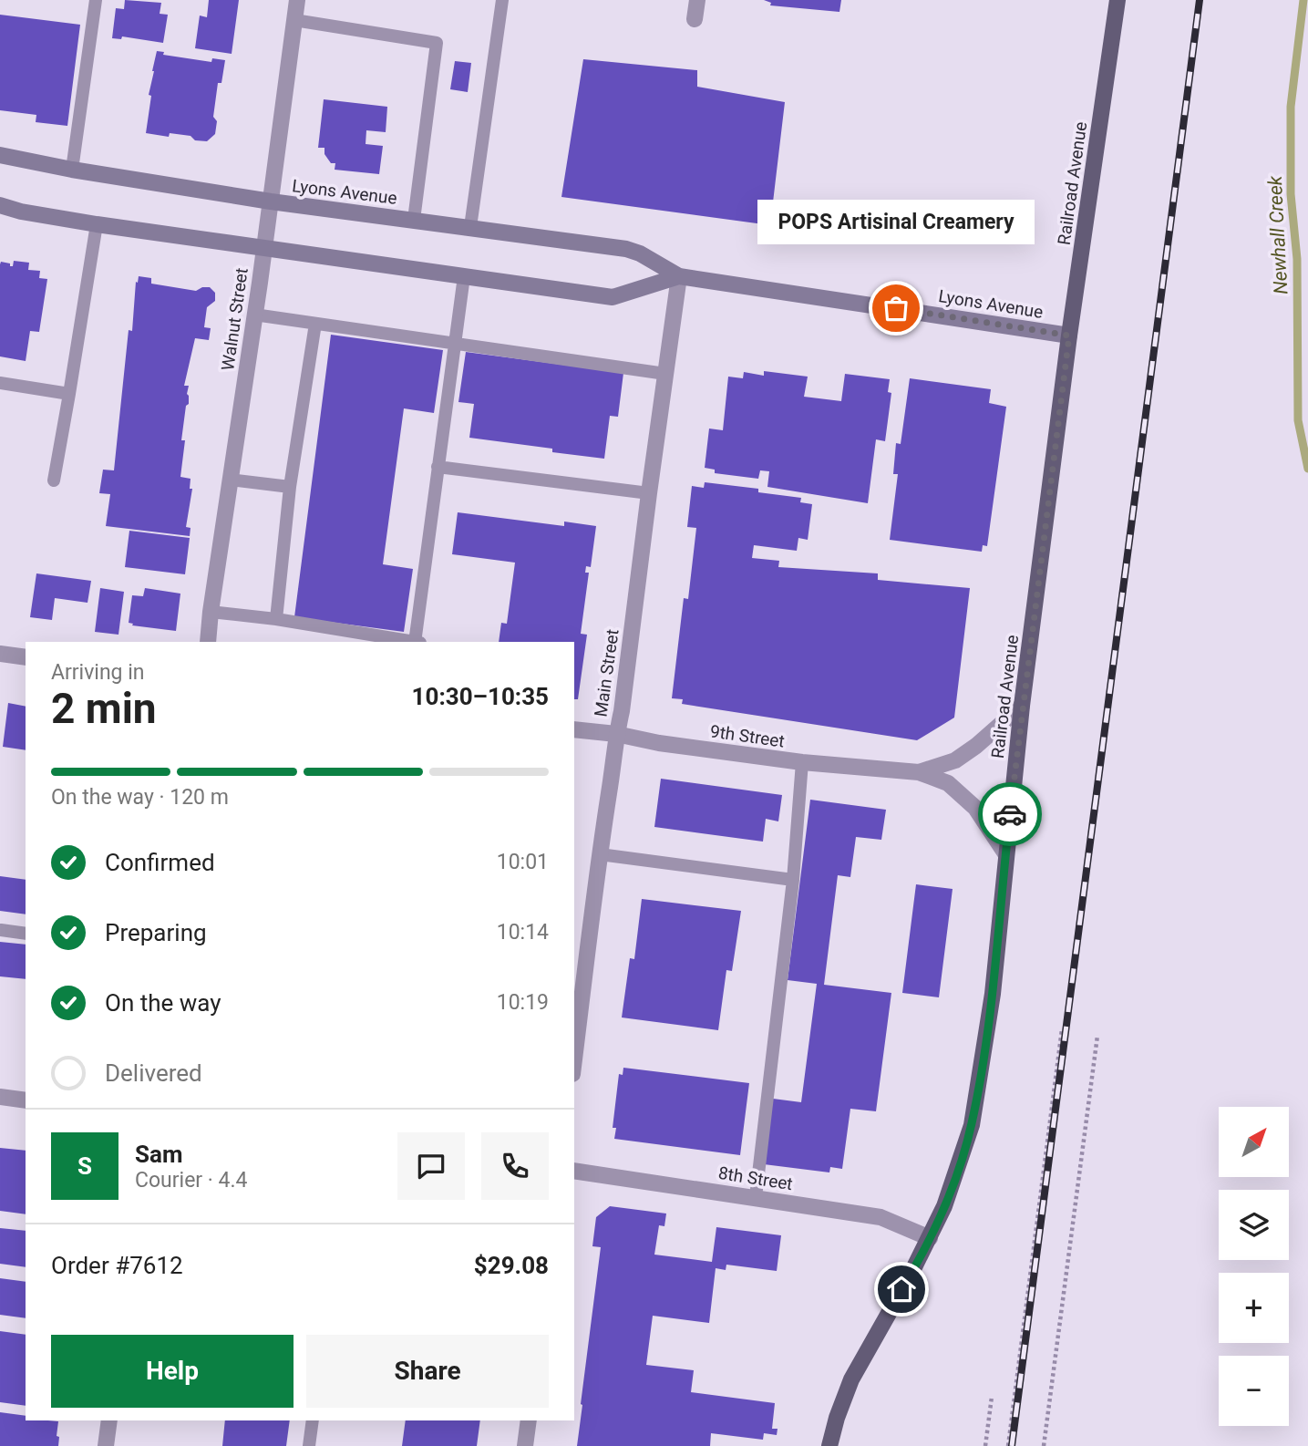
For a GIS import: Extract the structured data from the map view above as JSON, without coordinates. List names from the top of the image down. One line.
{"streets":{"main road":["Railroad Avenue","Lyons Avenue"],"street":["Walnut Street","Main Street","9th Street","8th Street"]},"crossings":[["Railroad Avenue","Lyons Avenue"],["Railroad Avenue","9th Street"],["Railroad Avenue","8th Street"],["Lyons Avenue","Walnut Street"],["Lyons Avenue","Main Street"],["Main Street","9th Street"]],"water":["Newhall Creek"],"places":["POPS Artisinal Creamery"],"north":"top right","page":{"bubble":"POPS Artisinal Creamery","heading":["2 min","Arriving in","10:30–10:35"],"panel":["Sam","Courier · 4.4","Order #7612","$29.08"],"bar":"On the way · 120 m","list":[["Confirmed","10:01"],["Preparing","10:14"],["On the way","10:19"],"Delivered"],"map_buttons":["+","−"],"round":"S","buttons":["Help","Share"]}}
